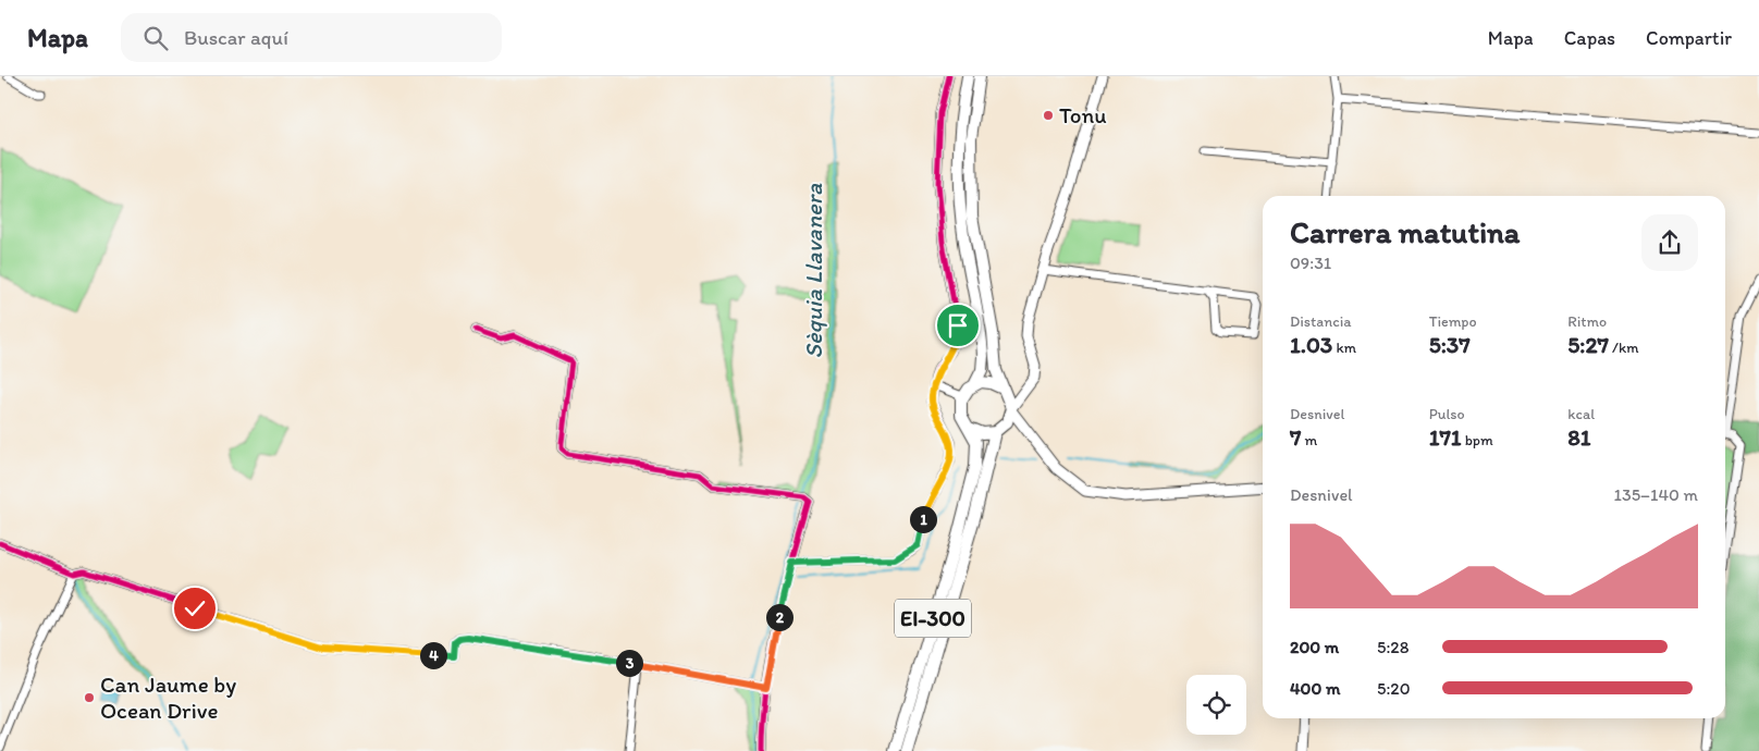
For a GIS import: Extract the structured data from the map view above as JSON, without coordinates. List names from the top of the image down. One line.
{"streets":{"main road":["EI-300"]},"water":["Sèquia Llavanera"],"places":["Tonu","Can Jaume by Ocean Drive"],"page":{"header":"Mapa","search":"Buscar aquí","nav":["Mapa","Capas","Compartir"],"heading":["Carrera matutina","09:31"],"stats":[["Distancia","1.03 km"],["Tiempo","5:37"],["Ritmo","5:27 /km"],["Desnivel","7 m"],["Pulso","171 bpm"],["kcal","81"]],"chart":["Desnivel","135–140 m"],"pins":["1","2","4","3"],"list":[{"name":"200 m","note":"5:28"},{"name":"400 m","note":"5:20"}]}}
